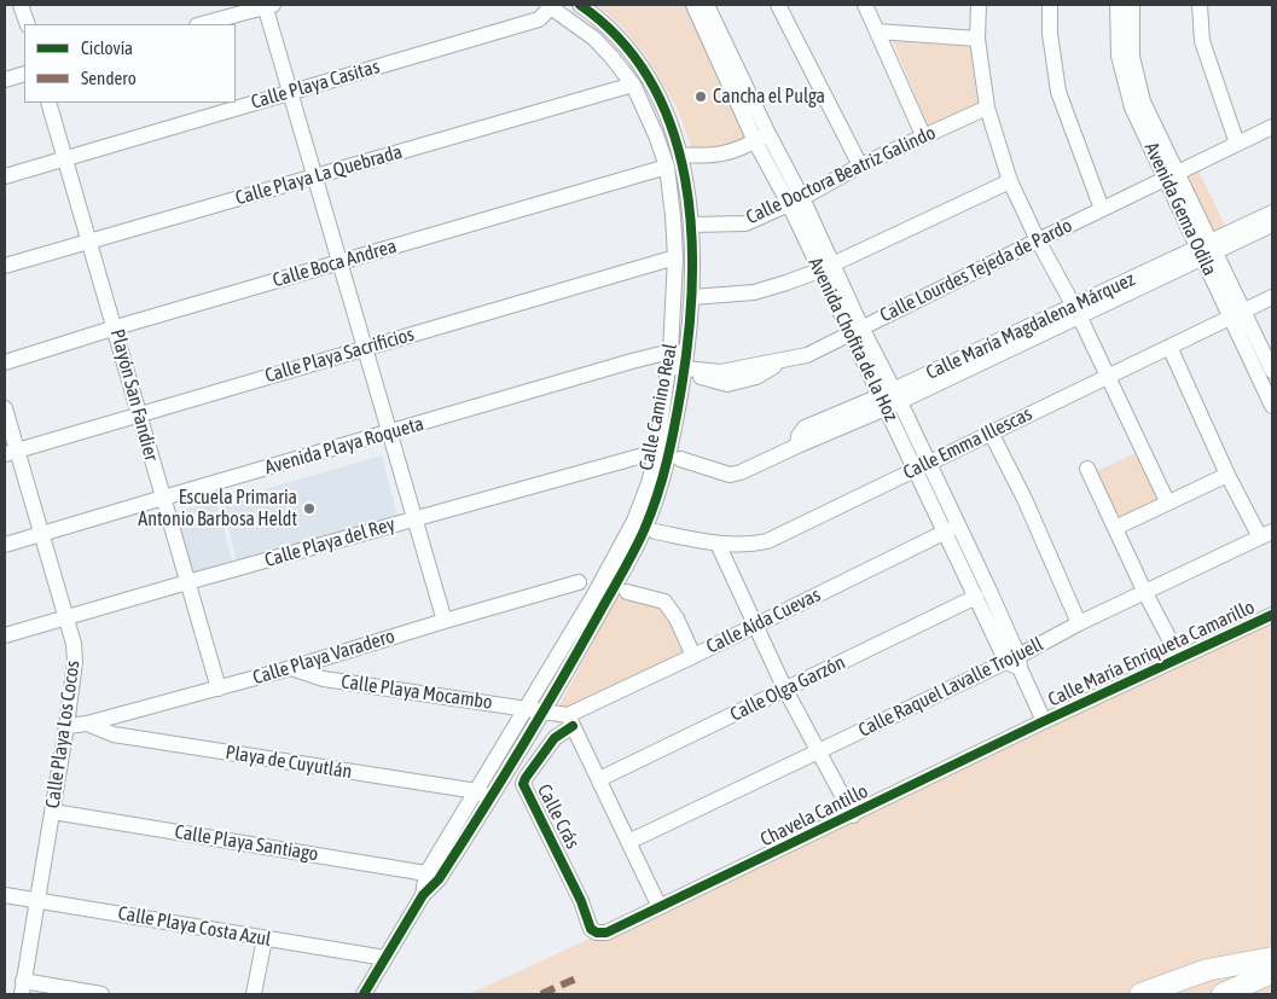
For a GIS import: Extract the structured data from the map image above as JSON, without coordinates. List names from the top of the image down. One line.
{"streets":{"street":["Calle Playa Casitas","Calle Playa La Quebrada","Calle Doctora Beatriz Galindo","Avenida Gema Odila","Calle Boca Andrea","Calle Lourdes Tejeda de Pardo","Calle María Magdalena Márquez","Avenida Chofita de la Hoz","Calle Playa Sacrificios","Playón San Fandier","Calle Camino Real","Calle Emma Illescas","Avenida Playa Roqueta","Calle Playa del Rey","Calle Aída Cuevas","Calle María Enriqueta Camarillo","Calle Playa Varadero","Calle Raquel Lavalle Trojuell","Calle Olga Garzón","Calle Playa Mocambo","Calle Playa Los Cocos","Playa de Cuyutlán","Chavela Cantillo","Calle Crás","Calle Playa Santiago","Calle Playa Costa Azul"]},"crossings":[["Calle Playa Casitas","Playón San Fandier"],["Calle Playa Casitas","Calle Camino Real"],["Calle Playa La Quebrada","Playón San Fandier"],["Calle Playa La Quebrada","Calle Camino Real"],["Calle Doctora Beatriz Galindo","Avenida Chofita de la Hoz"],["Calle Doctora Beatriz Galindo","Calle Camino Real"],["Avenida Gema Odila","Calle Lourdes Tejeda de Pardo"],["Avenida Gema Odila","Calle María Magdalena Márquez"],["Avenida Gema Odila","Calle Emma Illescas"],["Calle Boca Andrea","Playón San Fandier"],["Calle Boca Andrea","Calle Camino Real"],["Calle Lourdes Tejeda de Pardo","Avenida Chofita de la Hoz"],["Calle Lourdes Tejeda de Pardo","Calle Camino Real"],["Calle Lourdes Tejeda de Pardo","Avenida Playa Roqueta"],["Calle María Magdalena Márquez","Avenida Chofita de la Hoz"],["Avenida Chofita de la Hoz","Calle Emma Illescas"],["Avenida Chofita de la Hoz","Calle Aída Cuevas"],["Avenida Chofita de la Hoz","Calle María Enriqueta Camarillo"],["Avenida Chofita de la Hoz","Calle Raquel Lavalle Trojuell"],["Avenida Chofita de la Hoz","Calle Olga Garzón"],["Avenida Chofita de la Hoz","Chavela Cantillo"],["Calle Playa Sacrificios","Playón San Fandier"],["Calle Playa Sacrificios","Calle Camino Real"],["Calle Playa Sacrificios","Calle Playa Los Cocos"],["Playón San Fandier","Avenida Playa Roqueta"],["Playón San Fandier","Calle Playa del Rey"],["Playón San Fandier","Calle Playa Varadero"],["Calle Camino Real","Avenida Playa Roqueta"],["Calle Camino Real","Calle Playa del Rey"],["Calle Camino Real","Calle Playa Mocambo"],["Calle Camino Real","Playa de Cuyutlán"],["Calle Camino Real","Calle Playa Santiago"],["Calle Camino Real","Calle Playa Costa Azul"],["Avenida Playa Roqueta","Calle Playa Los Cocos"],["Calle Playa del Rey","Calle Playa Los Cocos"],["Calle Aída Cuevas","Calle Playa Mocambo"],["Calle Aída Cuevas","Calle Crás"],["Calle María Enriqueta Camarillo","Chavela Cantillo"],["Calle Playa Varadero","Calle Playa Mocambo"],["Calle Playa Varadero","Calle Playa Los Cocos"],["Calle Playa Varadero","Playa de Cuyutlán"],["Calle Playa Mocambo","Calle Crás"],["Calle Playa Los Cocos","Calle Playa Santiago"],["Calle Playa Los Cocos","Calle Playa Costa Azul"],["Chavela Cantillo","Calle Crás"]],"places":["Cancha el Pulga","Escuela Primaria Antonio Barbosa Heldt"],"legend":["Ciclovía","Sendero"]}
